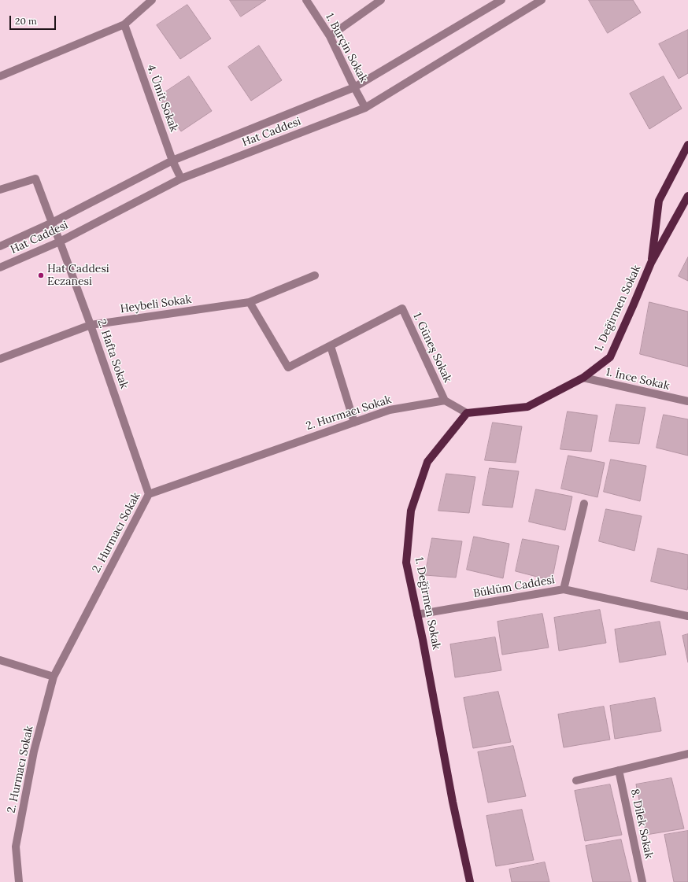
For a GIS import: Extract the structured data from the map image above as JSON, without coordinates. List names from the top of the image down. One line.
{"streets":{"main road":["1. Değirmen Sokak"],"street":["1. Burçin Sokak","4. Ümit Sokak","Hat Caddesi","Heybeli Sokak","1. Güneş Sokak","2. Hafta Sokak","1. İnce Sokak","2. Hurmacı Sokak","Büklüm Caddesi","8. Dilek Sokak"]},"crossings":[["1. Burçin Sokak","Hat Caddesi"],["4. Ümit Sokak","Hat Caddesi"],["Hat Caddesi","2. Hafta Sokak"],["Heybeli Sokak","1. Güneş Sokak"],["Heybeli Sokak","2. Hafta Sokak"],["1. Değirmen Sokak","1. İnce Sokak"],["1. Değirmen Sokak","Büklüm Caddesi"],["1. Güneş Sokak","2. Hurmacı Sokak"],["2. Hafta Sokak","2. Hurmacı Sokak"]],"places":["Hat Caddesi Eczanesi"],"scale_bar":"20 m"}
